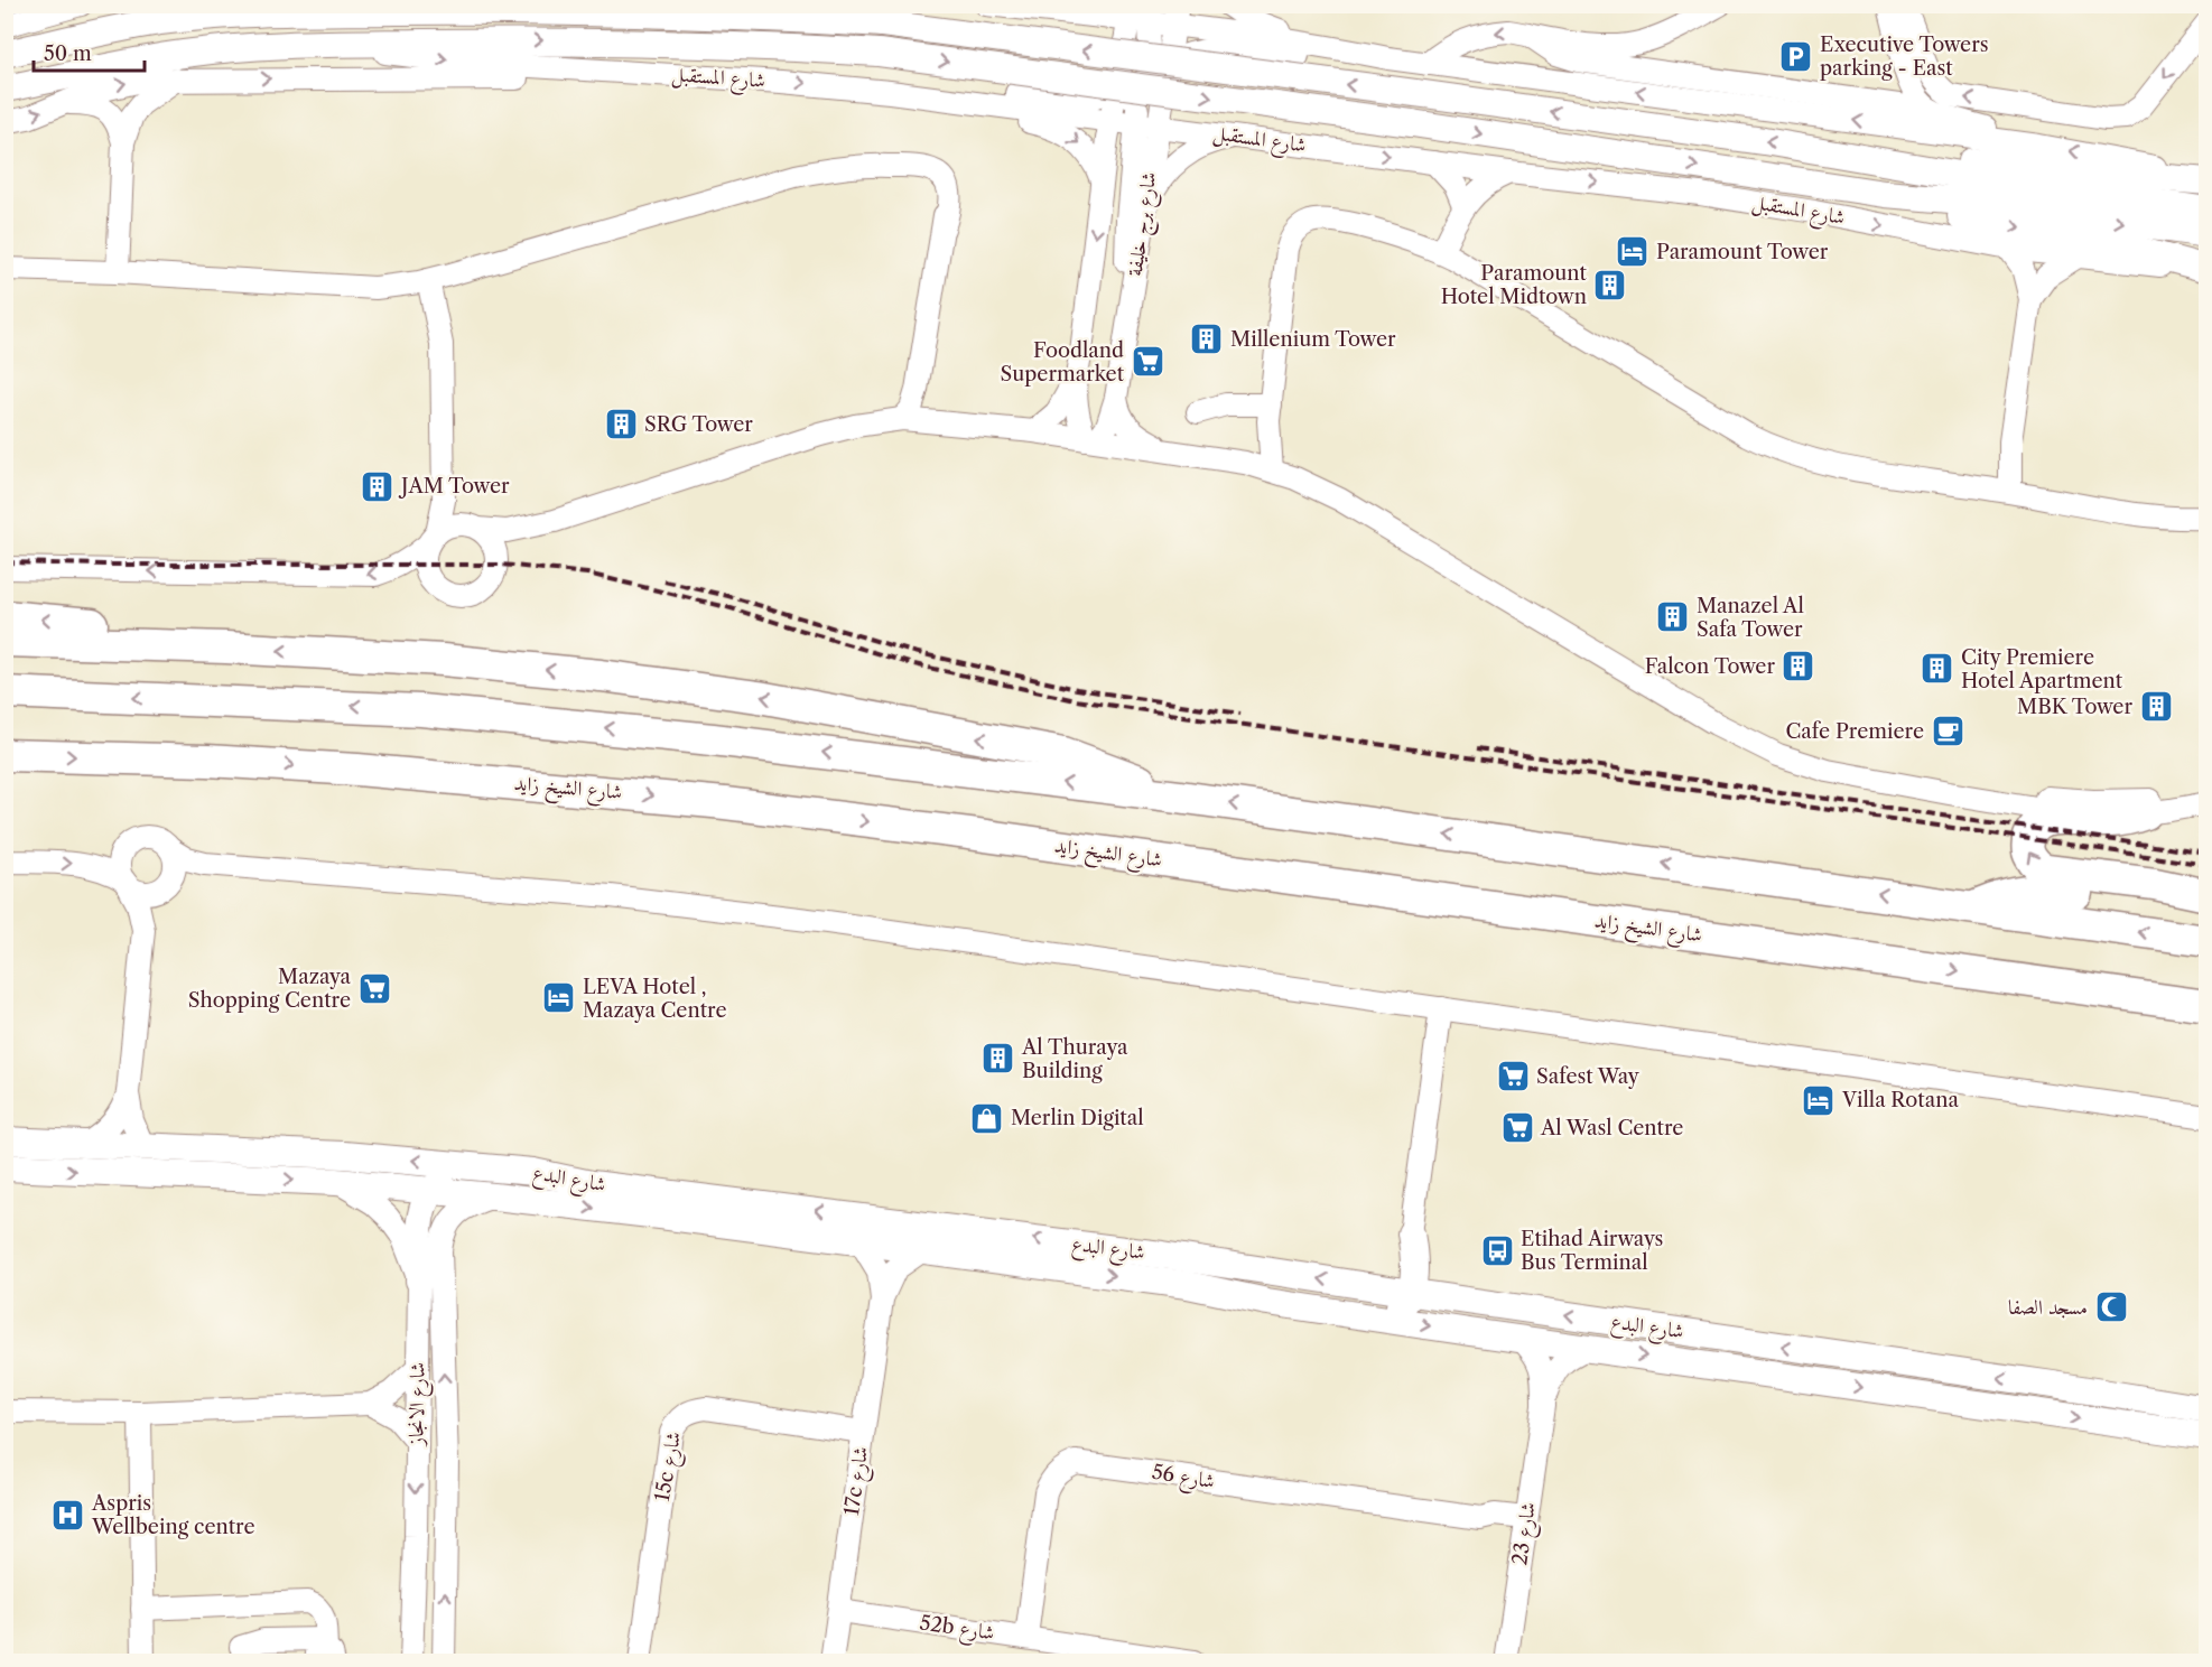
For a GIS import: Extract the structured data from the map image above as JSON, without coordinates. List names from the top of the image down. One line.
{"streets":{"highway":["شارع الشيخ زايد"],"main road":["شارع المستقبل","شارع البدع"],"street":["شارع برج خليفة","شارع الانجاز","15c شارع","شارع 56","17c شارع","شارع 23","52b شارع"]},"crossings":[["شارع المستقبل","شارع برج خليفة"],["شارع البدع","شارع الانجاز"],["شارع البدع","17c شارع"],["شارع البدع","شارع 23"],["15c شارع","17c شارع"],["شارع 56","شارع 23"],["شارع 56","52b شارع"],["17c شارع","52b شارع"]],"places":{"parking":["Executive Towers parking - East"],"hotel":["Paramount Tower","LEVA Hotel , Mazaya Centre","Villa Rotana"],"building":["Paramount Hotel Midtown","Millenium Tower","SRG Tower","JAM Tower","Manazel Al Safa Tower","Falcon Tower","City Premiere Hotel Apartment","MBK Tower","Al Thuraya Building"],"supermarket":["Foodland Supermarket","Mazaya Shopping Centre","Safest Way","Al Wasl Centre"],"cafe":["Cafe Premiere"],"shop":["Merlin Digital"],"bus stop":["Etihad Airways Bus Terminal"],"mosque":["مسجد الصفا"],"hospital":["Aspris Wellbeing centre"]},"scale_bar":"50 m"}
